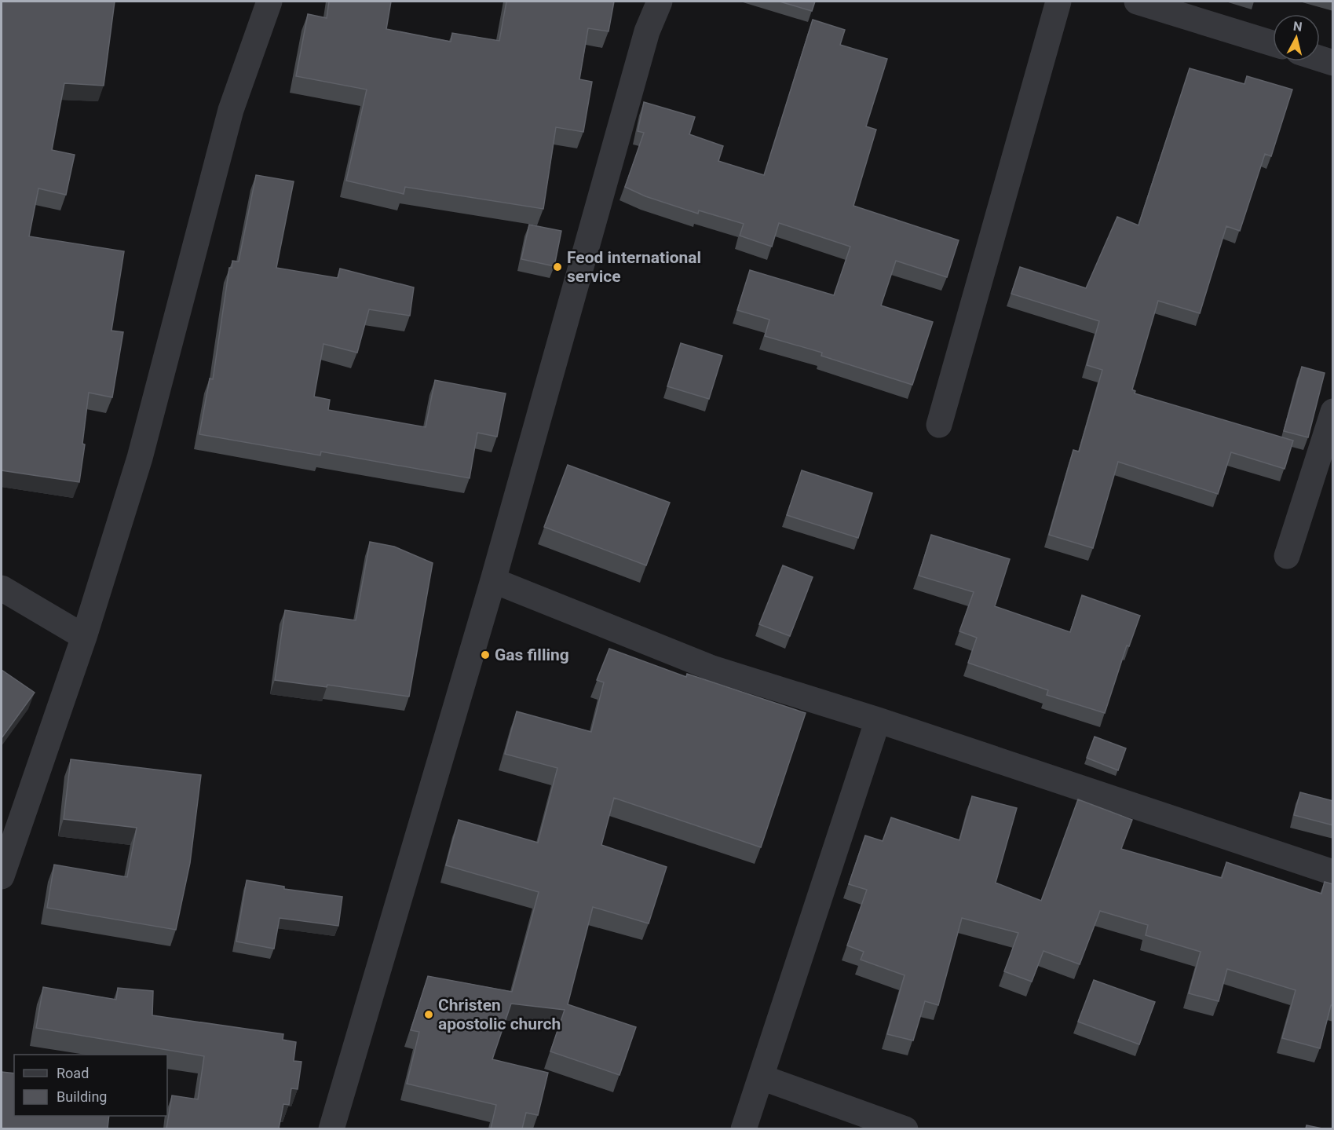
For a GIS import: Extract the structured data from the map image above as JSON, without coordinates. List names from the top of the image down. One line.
{"places":["Feod international service","Gas filling","Christen apostolic church"],"legend":["Road","Building"],"north":"top"}
